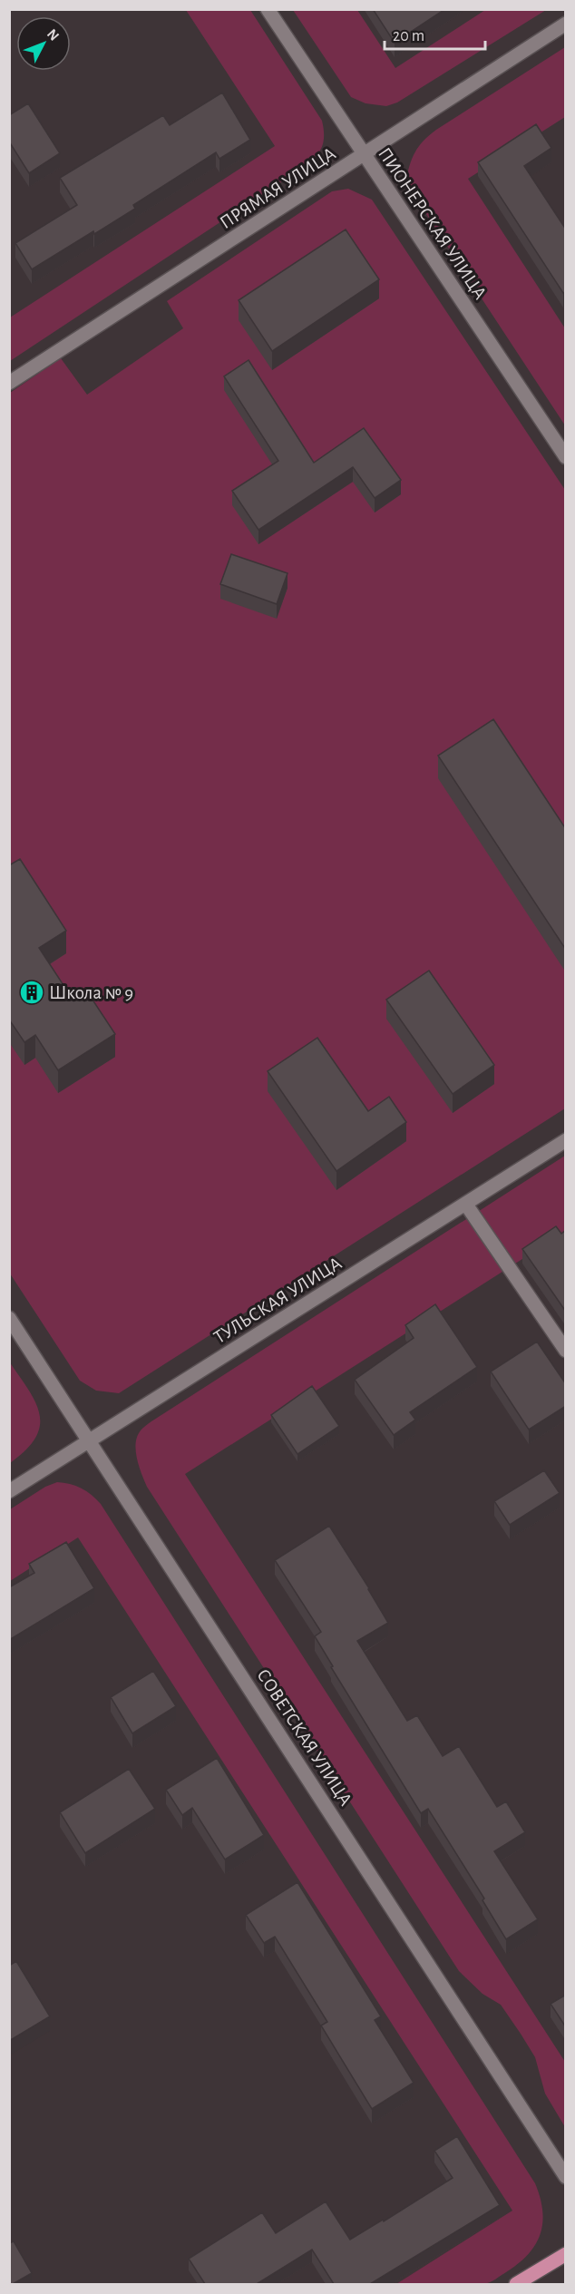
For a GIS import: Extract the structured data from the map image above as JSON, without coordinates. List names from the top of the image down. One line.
{"streets":{"street":["ПРЯМАЯ УЛИЦА","ПИОНЕРСКАЯ УЛИЦА","ТУЛЬСКАЯ УЛИЦА","СОВЕТСКАЯ УЛИЦА"]},"crossings":[["ПРЯМАЯ УЛИЦА","ПИОНЕРСКАЯ УЛИЦА"],["ТУЛЬСКАЯ УЛИЦА","СОВЕТСКАЯ УЛИЦА"]],"places":{"building":["Школа № 9"]},"scale_bar":"20 m","north":"top right"}
